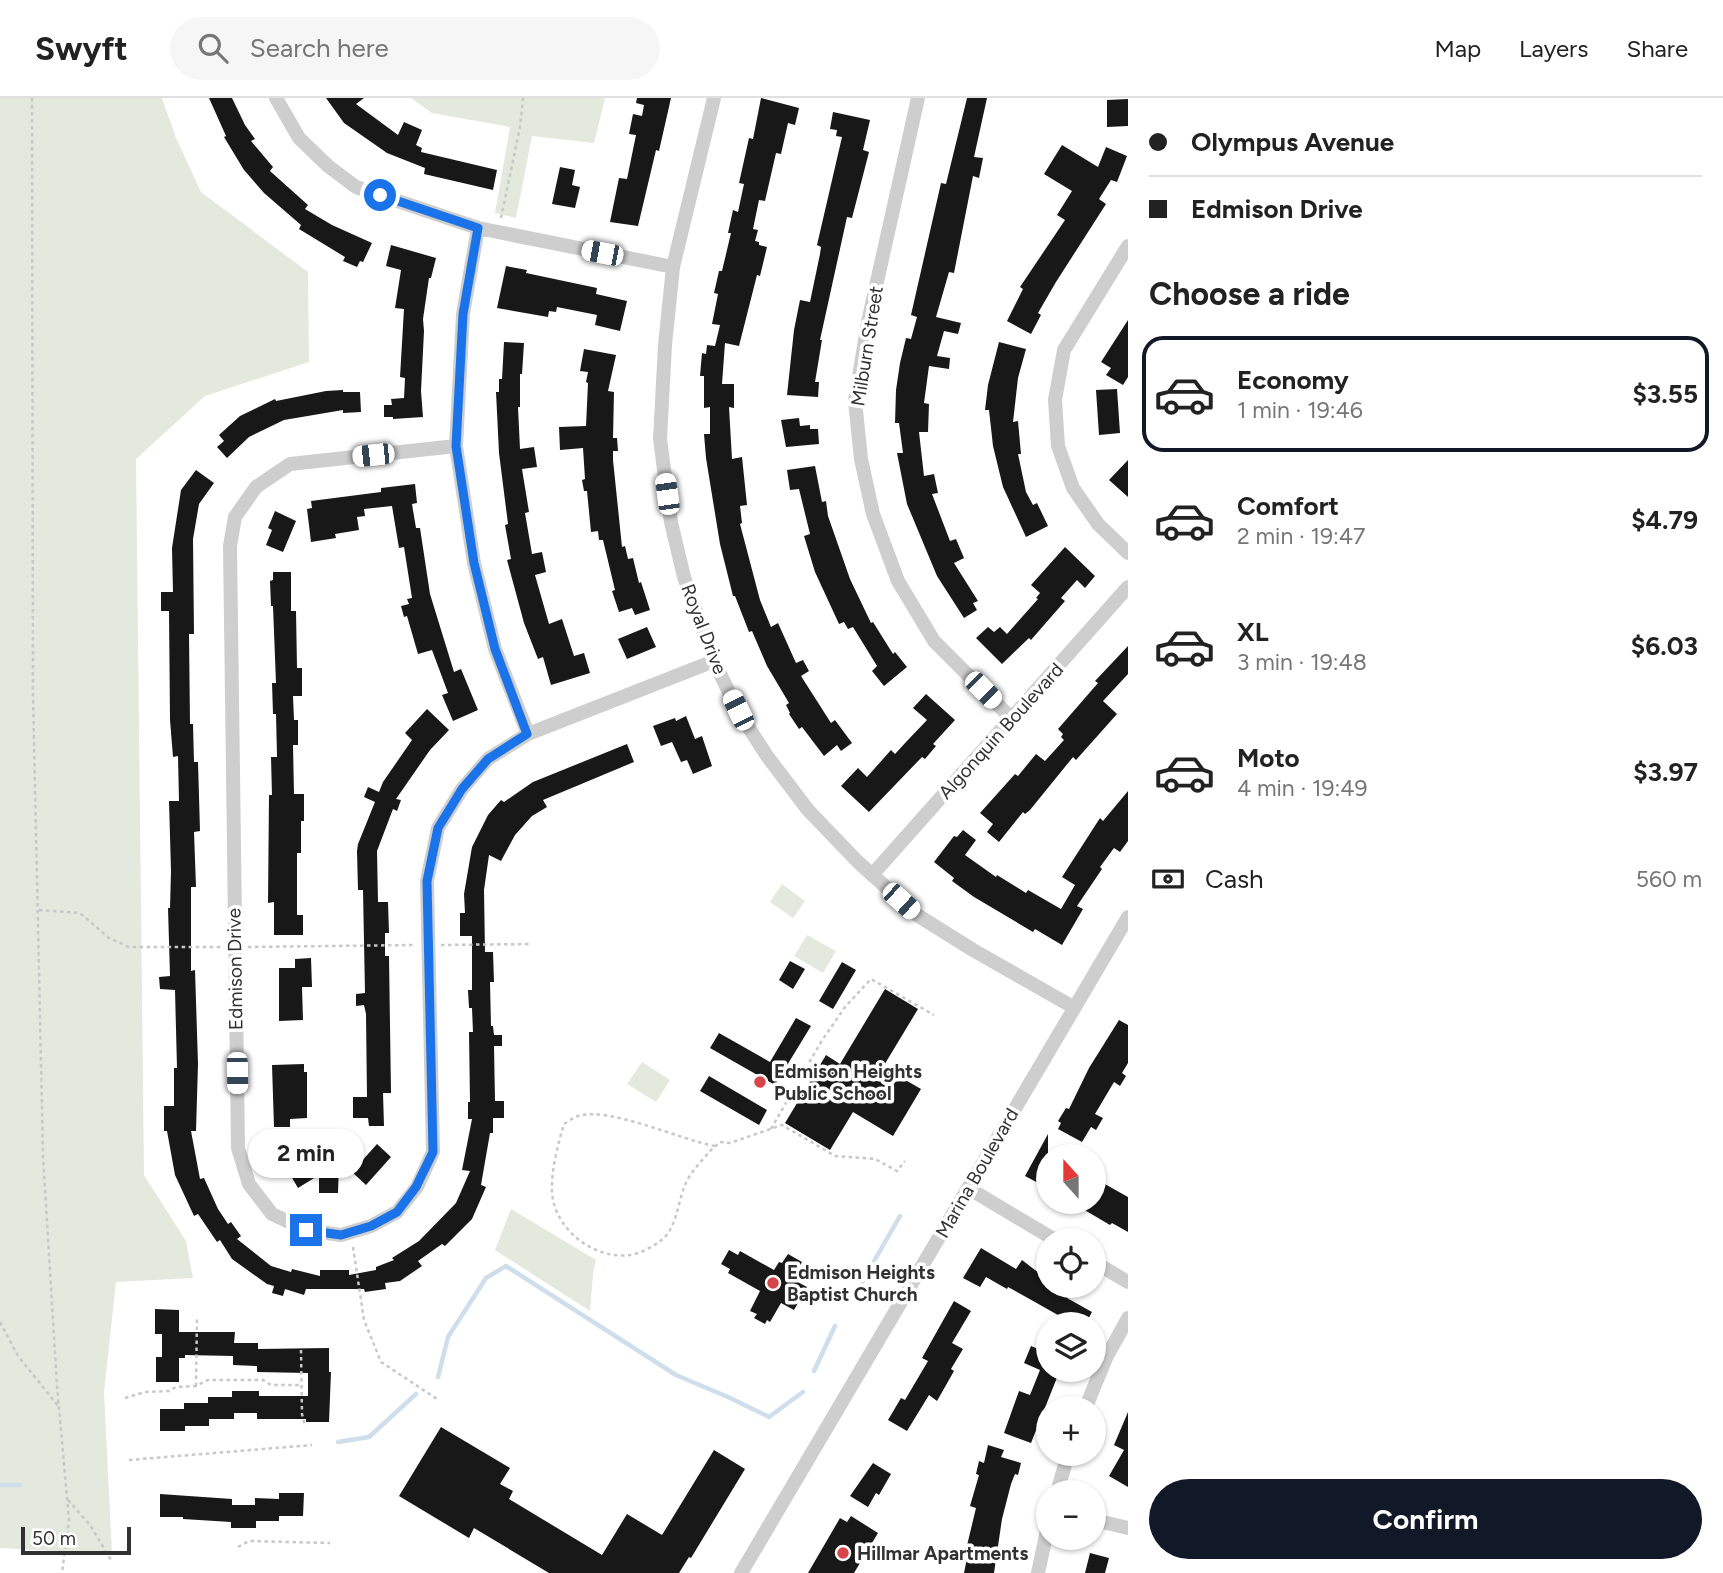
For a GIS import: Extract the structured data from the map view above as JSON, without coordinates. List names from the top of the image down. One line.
{"streets":{"street":["Milburn Street","Royal Drive","Algonquin Boulevard","Edmison Drive","Marina Boulevard"]},"crossings":[["Milburn Street","Algonquin Boulevard"],["Royal Drive","Algonquin Boulevard"],["Royal Drive","Edmison Drive"],["Royal Drive","Marina Boulevard"]],"places":["Edmison Heights Public School","Edmison Heights Baptist Church","Hillmar Apartments"],"scale_bar":"50 m","north":"top","page":{"header":"Swyft","search":"Search here","nav":["Map","Layers","Share"],"banner":["Olympus Avenue","Edmison Drive"],"heading":"Choose a ride","list":[{"name":"Economy","note":"1 min · 19:46","value":"$3.55"},{"name":"Comfort","note":"2 min · 19:47","value":"$4.79"},{"name":"XL","note":"3 min · 19:48","value":"$6.03"},{"name":"Moto","note":"4 min · 19:49","value":"$3.97"}],"pay":["Cash","560 m"],"bubble":"2 min","map_buttons":["+","−"],"buttons":"Confirm","scale":"50 m"}}
